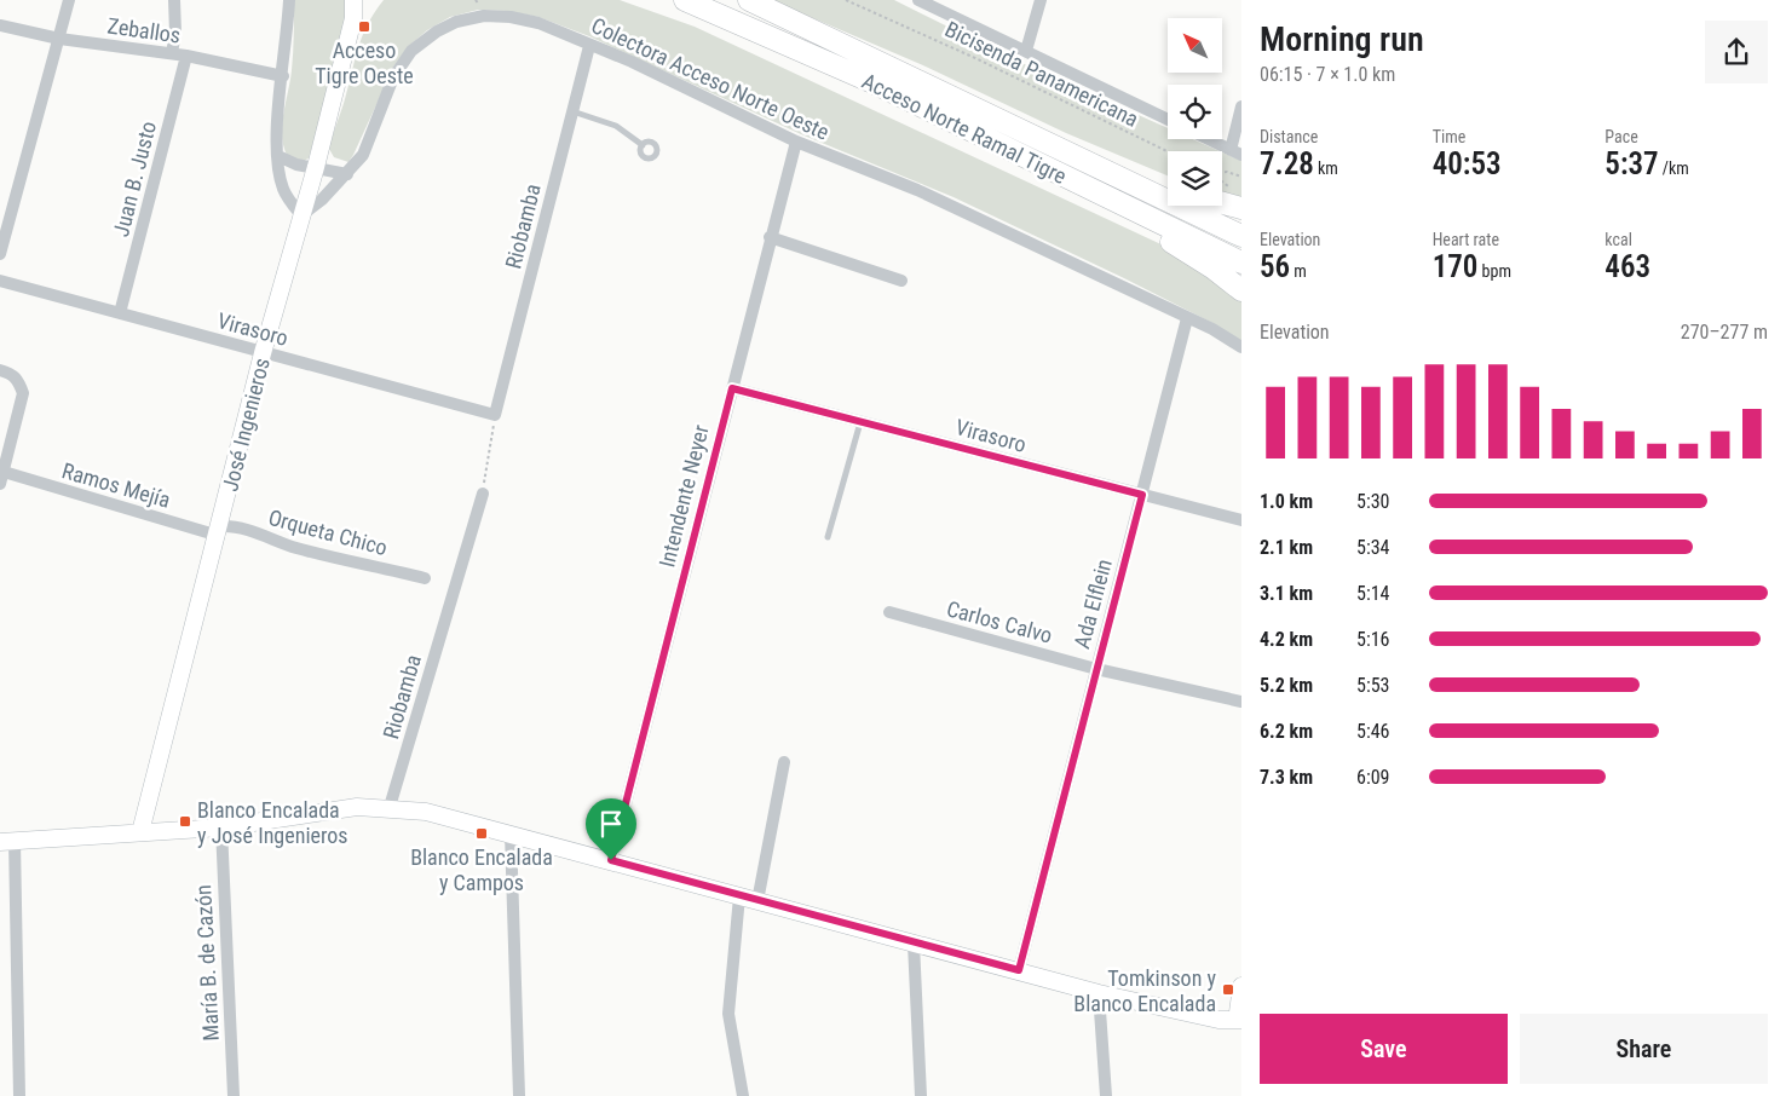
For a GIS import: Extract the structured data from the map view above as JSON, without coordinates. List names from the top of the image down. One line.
{"streets":{"highway":["Acceso Norte Ramal Tigre"],"street":["Zeballos","Colectora Acceso Norte Oeste","Juan B. Justo","Riobamba","Virasoro","José Ingenieros","Ramos Mejía","Intendente Neyer","Orqueta Chico","Ada Elflein","Carlos Calvo","María B. de Cazón"],"path":["Bicisenda Panamericana"]},"crossings":[["Zeballos","Juan B. Justo"],["Colectora Acceso Norte Oeste","Riobamba"],["Colectora Acceso Norte Oeste","José Ingenieros"],["Colectora Acceso Norte Oeste","Intendente Neyer"],["Colectora Acceso Norte Oeste","Ada Elflein"],["Juan B. Justo","Virasoro"],["Riobamba","Virasoro"],["Virasoro","José Ingenieros"],["Virasoro","Intendente Neyer"],["Virasoro","Ada Elflein"],["José Ingenieros","Ramos Mejía"],["José Ingenieros","Orqueta Chico"],["Ramos Mejía","Orqueta Chico"],["Ada Elflein","Carlos Calvo"]],"places":{"transit":["Acceso Tigre Oeste","Blanco Encalada y José Ingenieros","Blanco Encalada y Campos","Tomkinson y Blanco Encalada"]},"north":"top left","page":{"heading":["Morning run","06:15 · 7 × 1.0 km"],"stats":[["Distance","7.28 km"],["Time","40:53"],["Pace","5:37 /km"],["Elevation","56 m"],["Heart rate","170 bpm"],["kcal","463"]],"chart":["Elevation","270–277 m"],"list":[{"name":"1.0 km","note":"5:30"},{"name":"2.1 km","note":"5:34"},{"name":"3.1 km","note":"5:14"},{"name":"4.2 km","note":"5:16"},{"name":"5.2 km","note":"5:53"},{"name":"6.2 km","note":"5:46"},{"name":"7.3 km","note":"6:09"}],"buttons":["Save","Share"]}}
